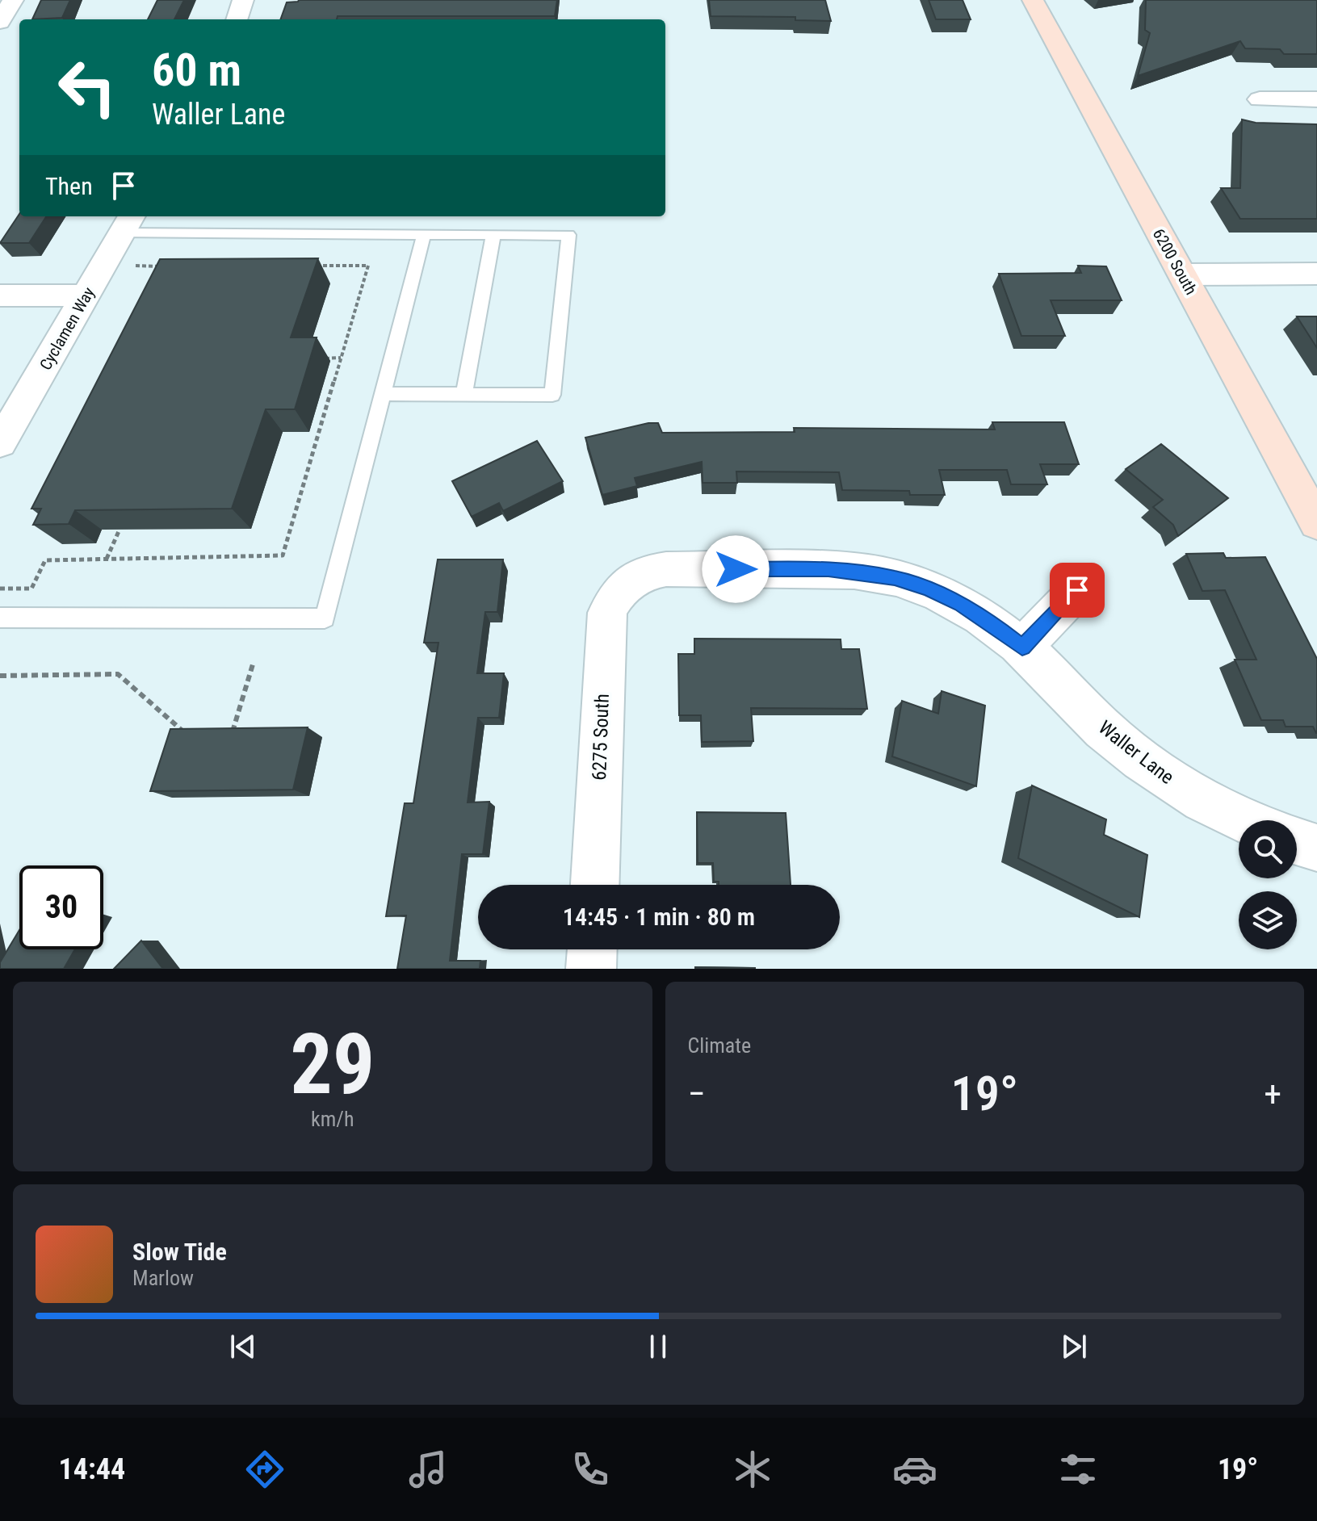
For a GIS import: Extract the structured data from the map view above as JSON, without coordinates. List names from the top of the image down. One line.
{"streets":{"main road":["6200 South"],"street":["Cyclamen Way","6275 South","Waller Lane"]},"crossings":[["6275 South","Waller Lane"]],"page":{"turn":["60 m","Waller Lane"],"then":"Then","limit":"30","trip":"14:45 · 1 min · 80 m","tile":[["29","km/h"],"Climate"],"heat":["−","19°","+"],"song":["Slow Tide","Marlow"],"tabs":["14:44","19°"]}}
